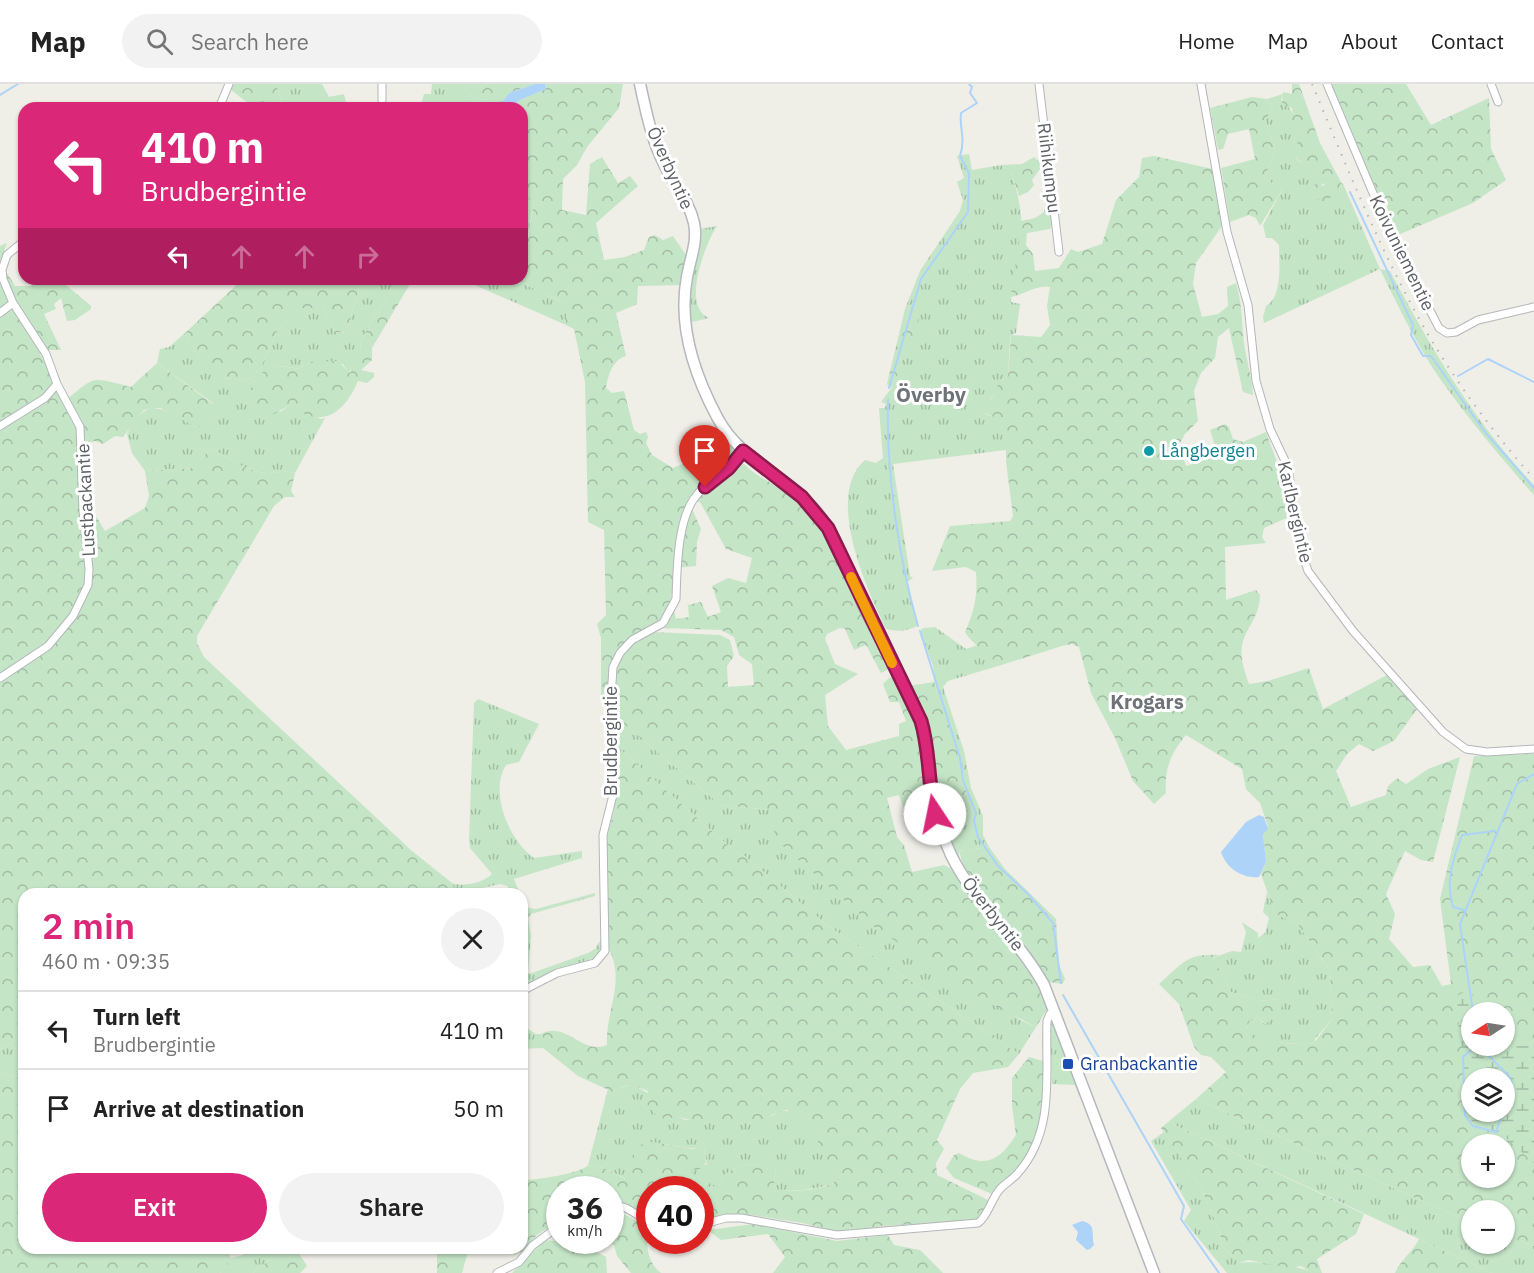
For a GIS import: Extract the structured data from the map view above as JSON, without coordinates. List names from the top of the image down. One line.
{"streets":{"street":["Överbyntie","Riihikumpu","Koivuniementie","Lustbackantie","Karlbergintie","Brudbergintie"]},"crossings":[["Överbyntie","Brudbergintie"]],"districts":["Överby","Krogars"],"places":{"other":["Långbergen"],"transit":["Granbackantie"]},"north":"left","page":{"header":"Map","search":"Search here","nav":["Home","Map","About","Contact"],"turn":["410 m","Brudbergintie"],"heading":["2 min","460 m · 09:35"],"list":[{"name":"Turn left","note":"Brudbergintie","value":"410 m"},{"name":"Arrive at destination","value":"50 m"}],"map_buttons":["+","−"],"buttons":["Exit","Share"],"speed":"36 km/h","limit":"40"}}
